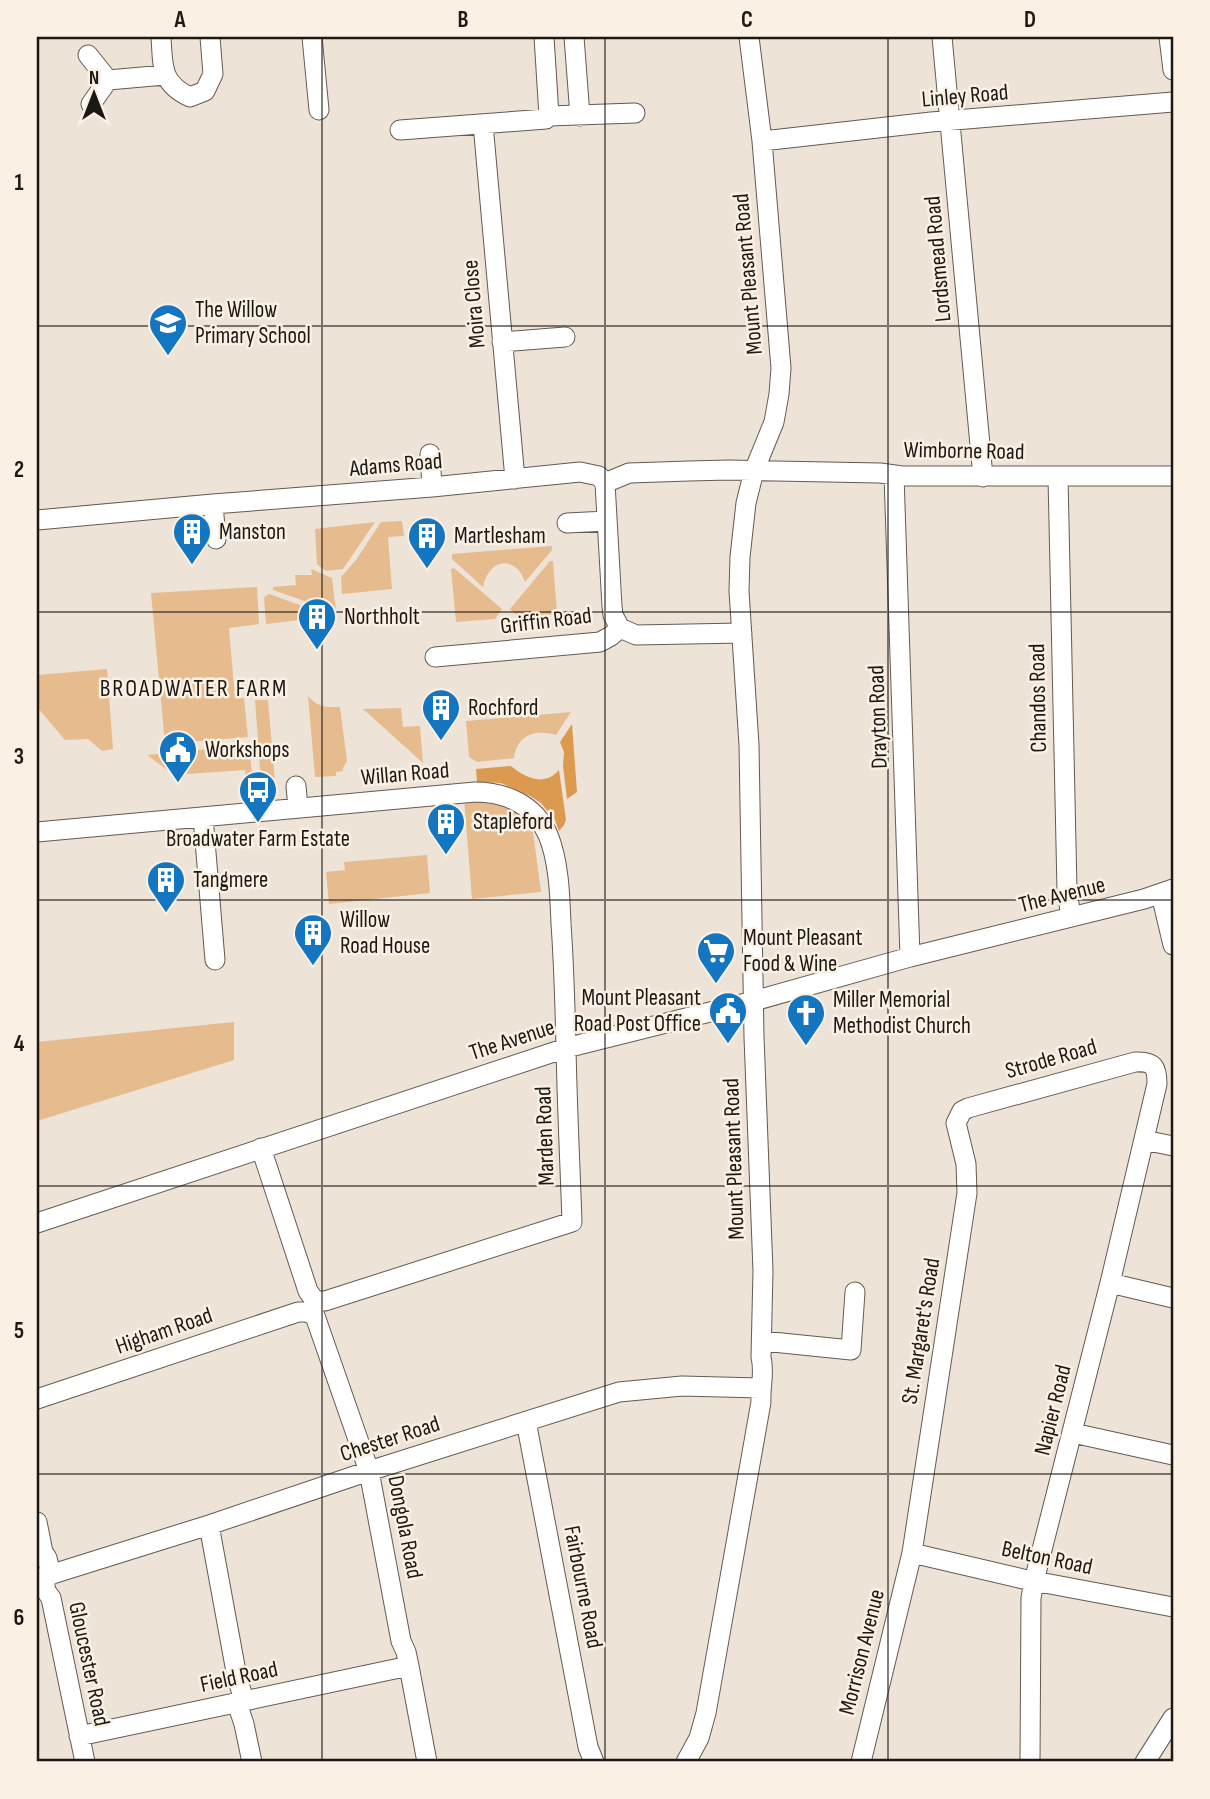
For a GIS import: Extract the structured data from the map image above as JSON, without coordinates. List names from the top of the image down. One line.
{"streets":{"street":["Linley Road","Lordsmead Road","Mount Pleasant Road","Moira Close","Wimborne Road","Adams Road","Griffin Road","Chandos Road","Drayton Road","Willan Road","The Avenue","Strode Road","Marden Road","Higham Road","St. Margaret's Road","Napier Road","Chester Road","Dongola Road","Belton Road","Fairbourne Road","Morrison Avenue","Gloucester Road","Field Road"]},"crossings":[["Linley Road","Lordsmead Road"],["Linley Road","Mount Pleasant Road"],["Lordsmead Road","Wimborne Road"],["Mount Pleasant Road","Wimborne Road"],["Mount Pleasant Road","Griffin Road"],["Mount Pleasant Road","The Avenue"],["Mount Pleasant Road","Chester Road"],["Moira Close","Adams Road"],["Wimborne Road","Chandos Road"],["Wimborne Road","Drayton Road"],["Chandos Road","The Avenue"],["Drayton Road","The Avenue"],["Willan Road","The Avenue"],["Willan Road","Marden Road"],["The Avenue","Marden Road"],["The Avenue","Dongola Road"],["Strode Road","St. Margaret's Road"],["Strode Road","Napier Road"],["Marden Road","Higham Road"],["Higham Road","Dongola Road"],["St. Margaret's Road","Belton Road"],["St. Margaret's Road","Morrison Avenue"],["Napier Road","Belton Road"],["Chester Road","Dongola Road"],["Chester Road","Fairbourne Road"],["Chester Road","Gloucester Road"],["Dongola Road","Field Road"],["Belton Road","Morrison Avenue"],["Gloucester Road","Field Road"]],"districts":["BROADWATER FARM"],"places":{"school or university":["The Willow Primary School"],"building":["Manston","Martlesham","Northholt","Rochford","Stapleford","Tangmere","Willow Road House"],"public building":["Workshops","Mount Pleasant Road Post Office"],"bus stop":["Broadwater Farm Estate"],"supermarket":["Mount Pleasant Food & Wine"],"church":["Miller Memorial Methodist Church"]},"north":"top","grid":{"columns":["A","B","C","D"],"rows":["1","2","3","4","5","6"]}}
